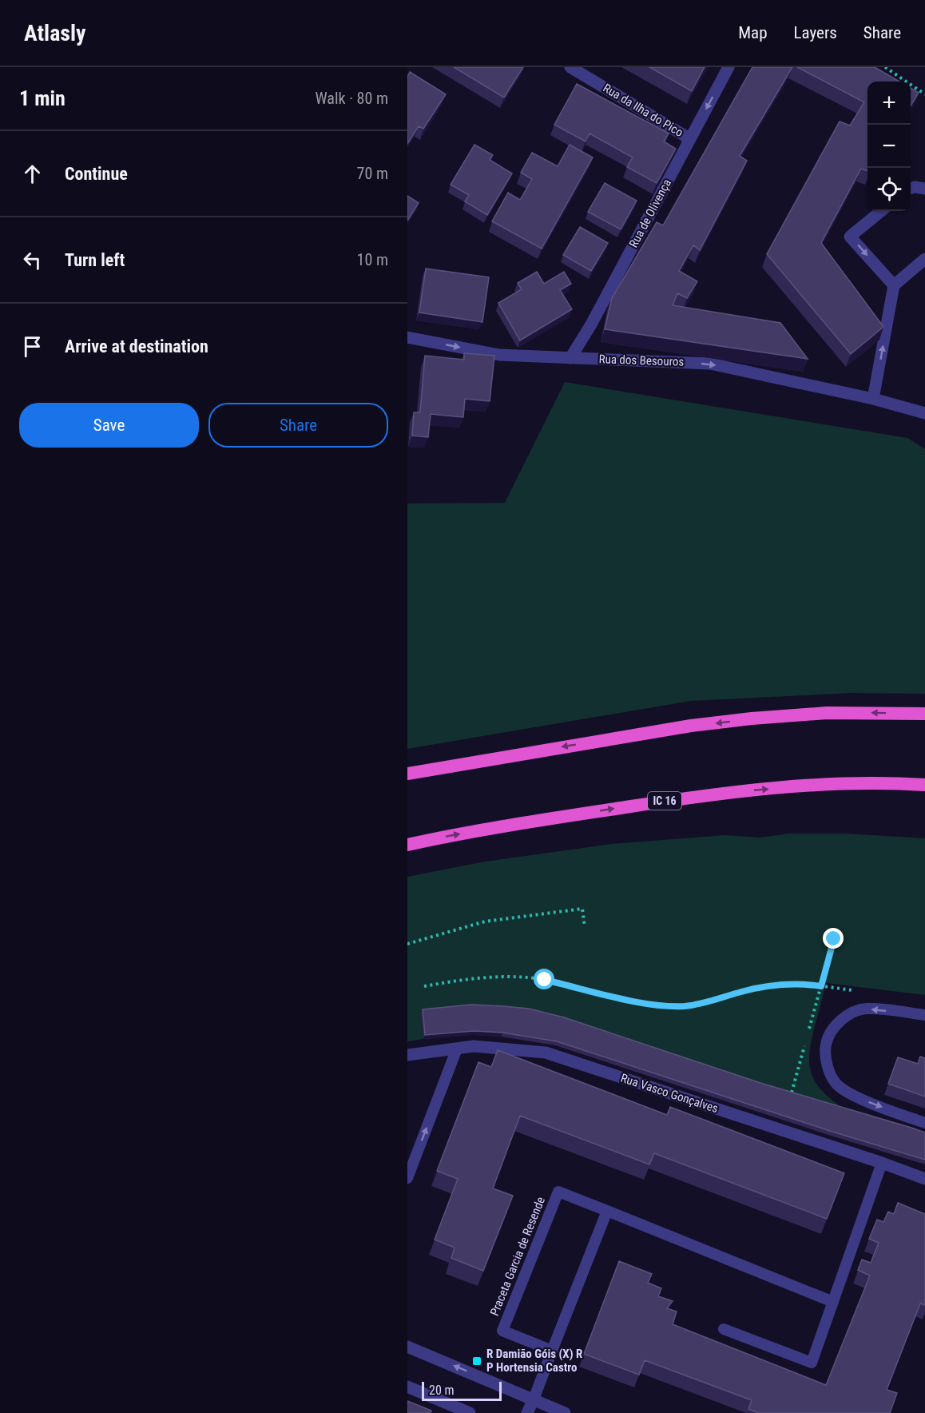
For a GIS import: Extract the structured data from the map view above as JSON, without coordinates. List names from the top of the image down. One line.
{"streets":{"highway":["IC 16"],"street":["Rua da Ilha do Pico","Rua de Olivença","Rua dos Besouros","Rua Vasco Gonçalves"],"lane":["Praceta Garcia de Resende"]},"crossings":[["Rua da Ilha do Pico","Rua de Olivença"],["Rua de Olivença","Rua dos Besouros"]],"one_way":["Rua dos Besouros"],"places":{"transit":["R Damião Góis (X) R P Hortensia Castro"]},"scale_bar":"20 m","page":{"header":"Atlasly","nav":["Map","Layers","Share"],"heading":["1 min","Walk · 80 m"],"map_buttons":["+","−"],"list":[["Continue","70 m"],["Turn left","10 m"],"Arrive at destination"],"buttons":["Save","Share"],"scale":"20 m"}}
